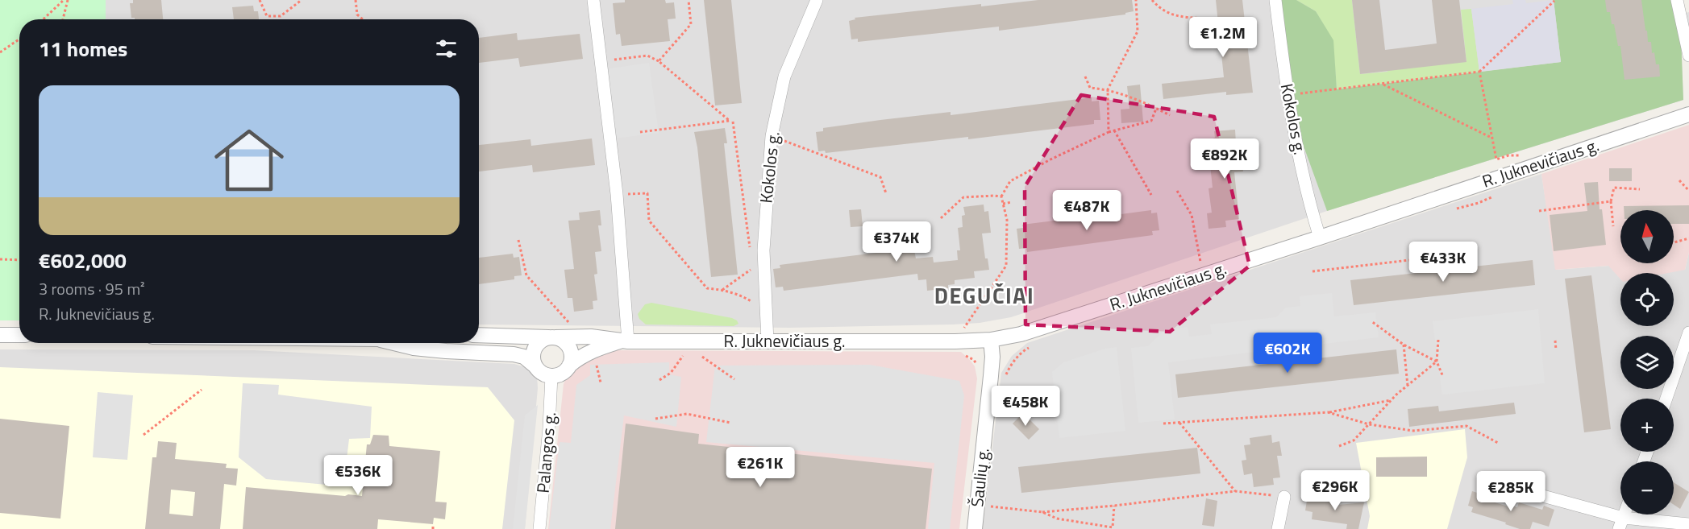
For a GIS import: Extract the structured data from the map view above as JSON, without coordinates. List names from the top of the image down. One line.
{"streets":{"street":["Kokolos g.","R. Juknevičiaus g.","Palangos g.","Šaulių g."]},"crossings":[["Kokolos g.","R. Juknevičiaus g."],["R. Juknevičiaus g.","Palangos g."],["R. Juknevičiaus g.","Šaulių g."]],"districts":["DEGUČIAI"],"north":"top","page":{"price":["€1.2M","€892K","€487K","€374K","€433K","€602K","€458K","€261K","€536K","€296K","€285K"],"heading":"11 homes","list":[{"name":"€602,000","note":"3 rooms · 95 m² · R. Juknevičiaus g."}],"map_buttons":["+","−"]}}
